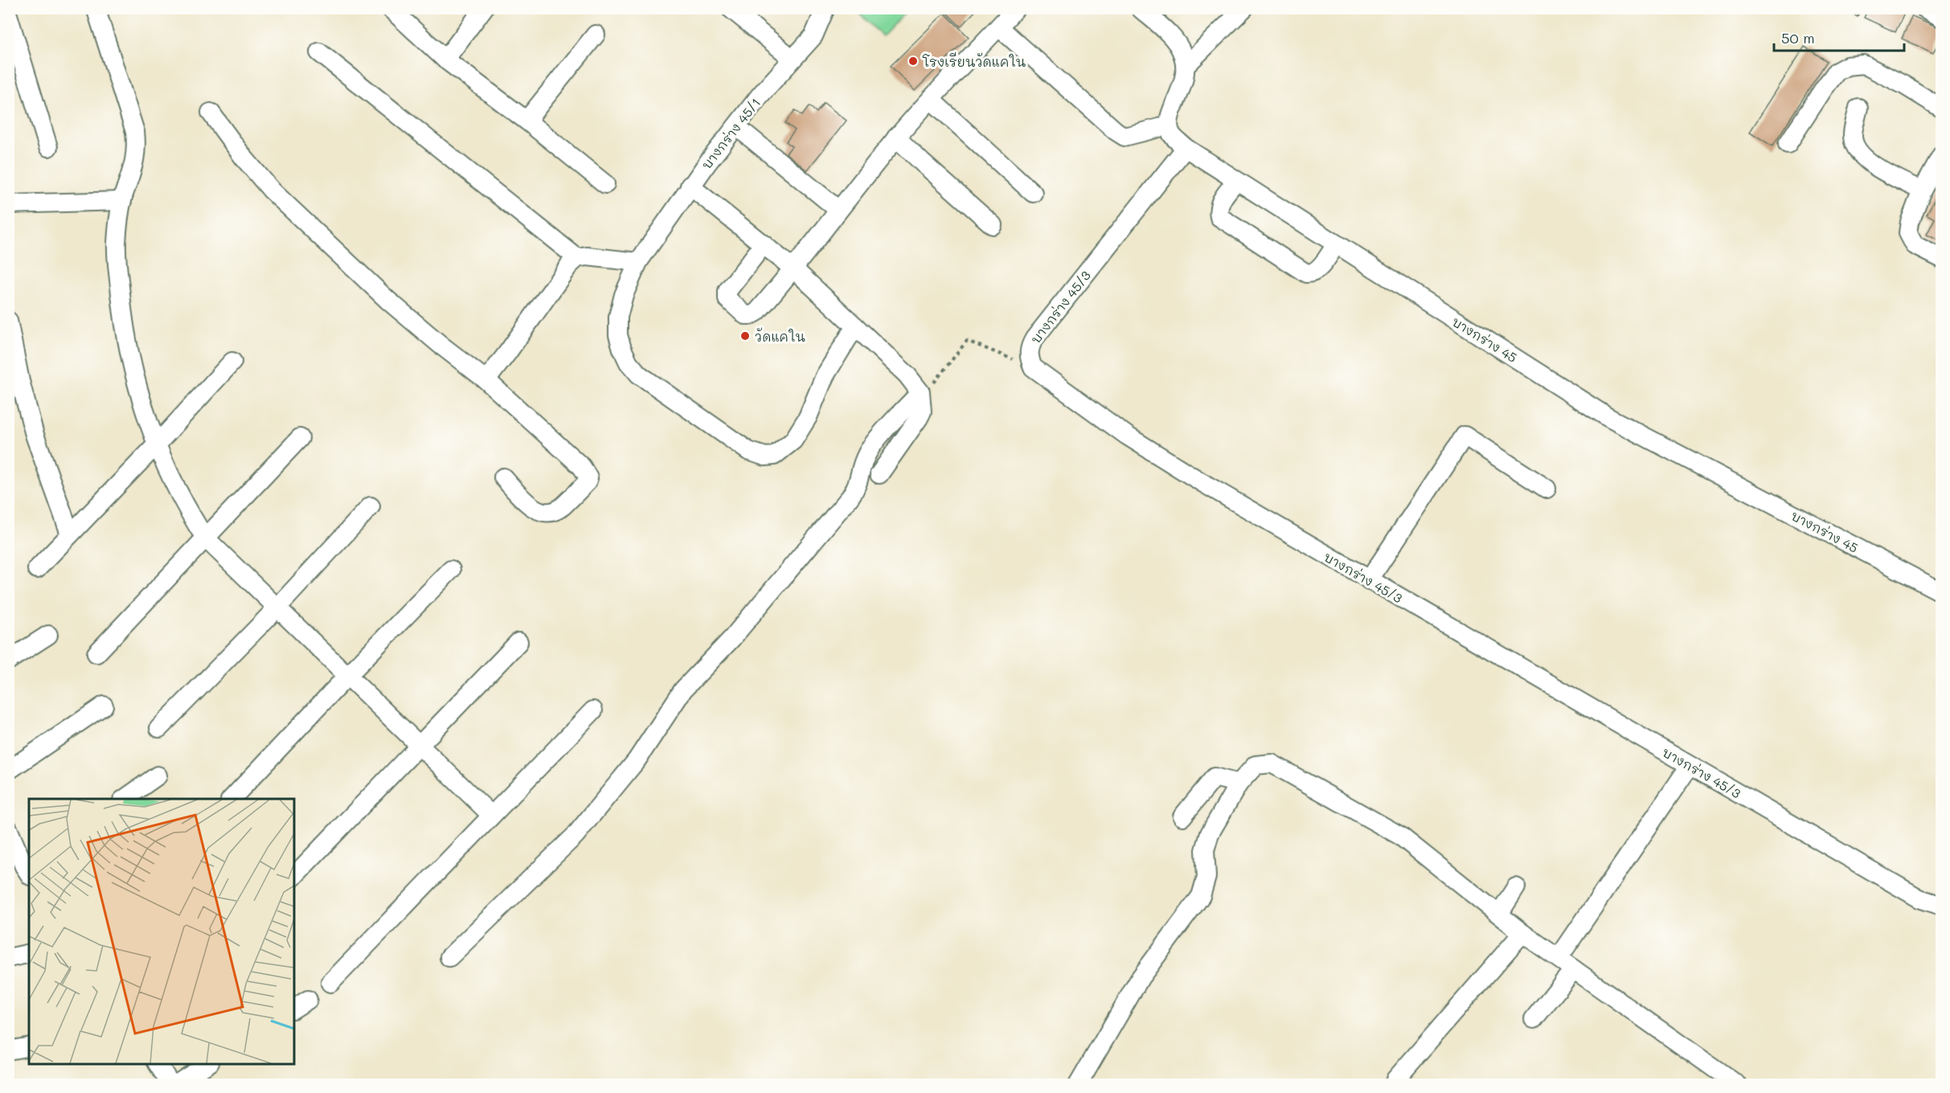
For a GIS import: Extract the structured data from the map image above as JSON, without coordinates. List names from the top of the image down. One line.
{"streets":{"street":["บางกร่าง 45/1","บางกร่าง 45/3","บางกร่าง 45"]},"crossings":[["บางกร่าง 45/3","บางกร่าง 45"]],"places":["โรงเรียนวัดแคใน","วัดแคใน"],"scale_bar":"50 m"}
